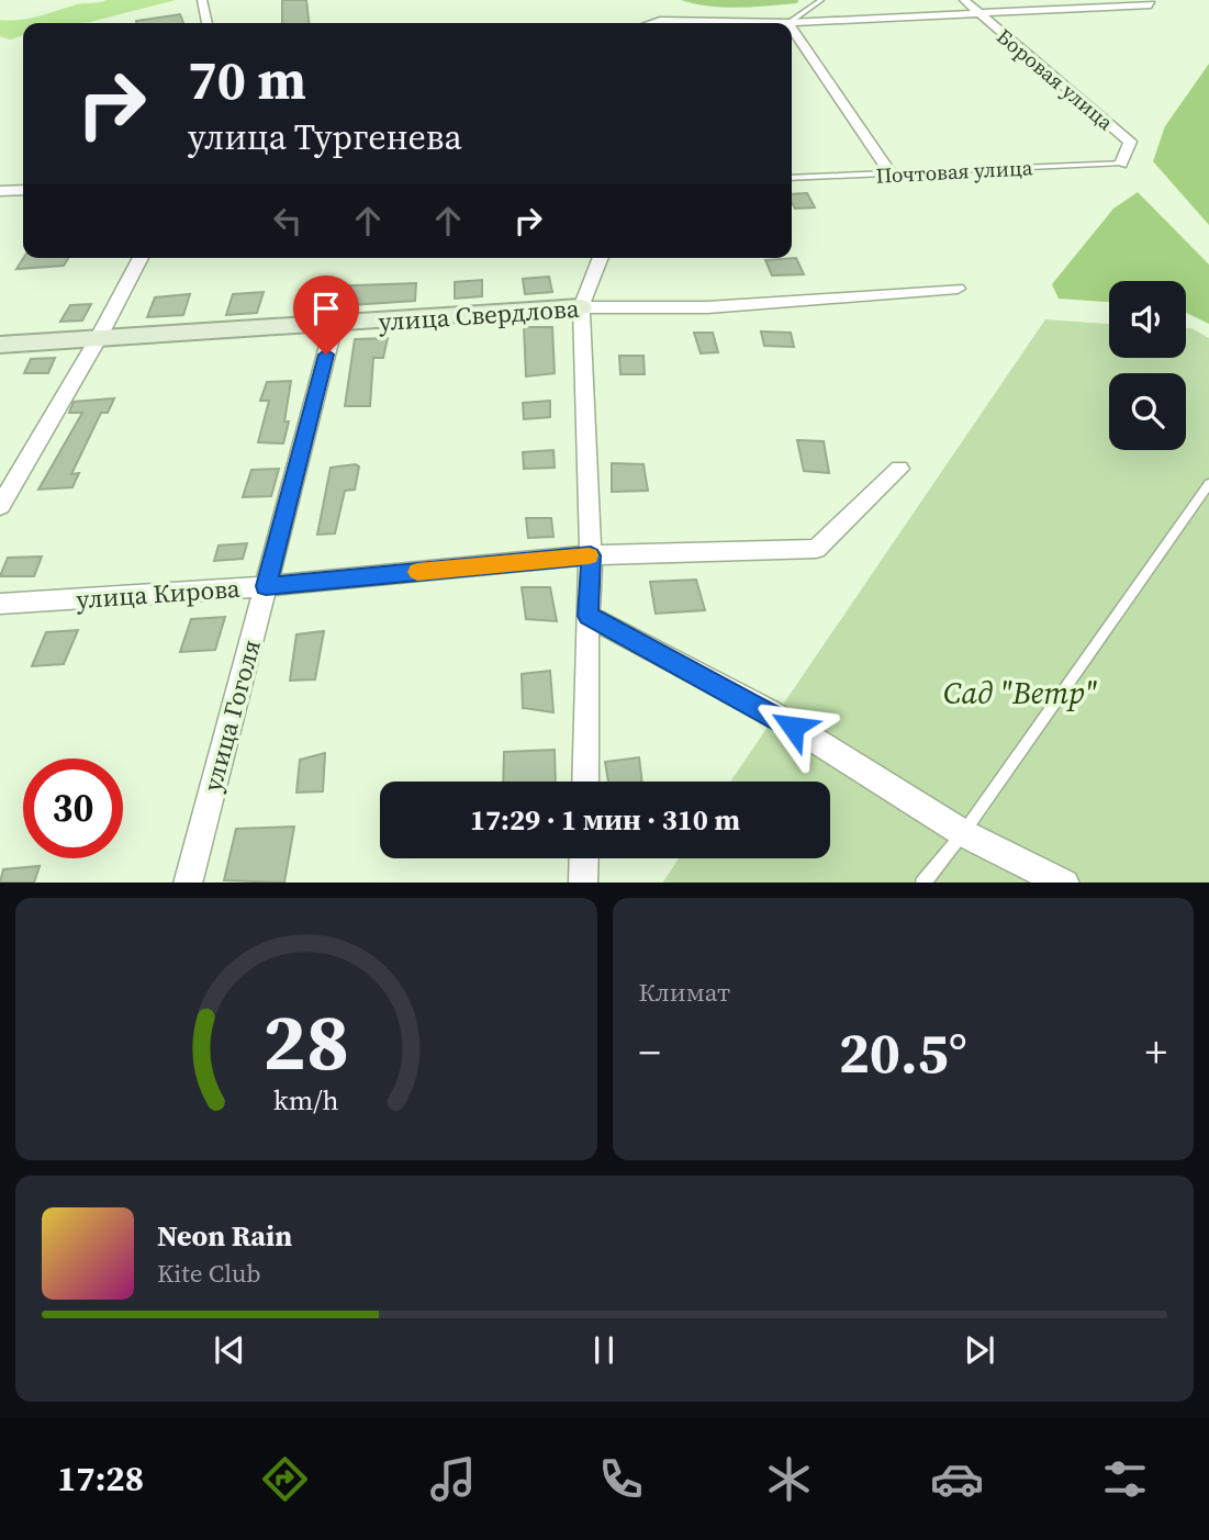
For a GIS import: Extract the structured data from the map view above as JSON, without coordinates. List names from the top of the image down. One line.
{"streets":{"street":["Боровая улица","улица Свердлова","улица Кирова","улица Гоголя"],"lane":["Почтовая улица"]},"crossings":[["Боровая улица","Почтовая улица"],["улица Свердлова","улица Гоголя"],["улица Кирова","улица Гоголя"]],"parks":["Сад \"Ветр\""],"page":{"turn":["70 m","улица Тургенева"],"limit":"30","trip":"17:29 · 1 мин · 310 m","tile":"Климат","heat":["−","20.5°","+"],"song":["Neon Rain","Kite Club"],"tabs":"17:28","gauge":["28","km/h"]}}
